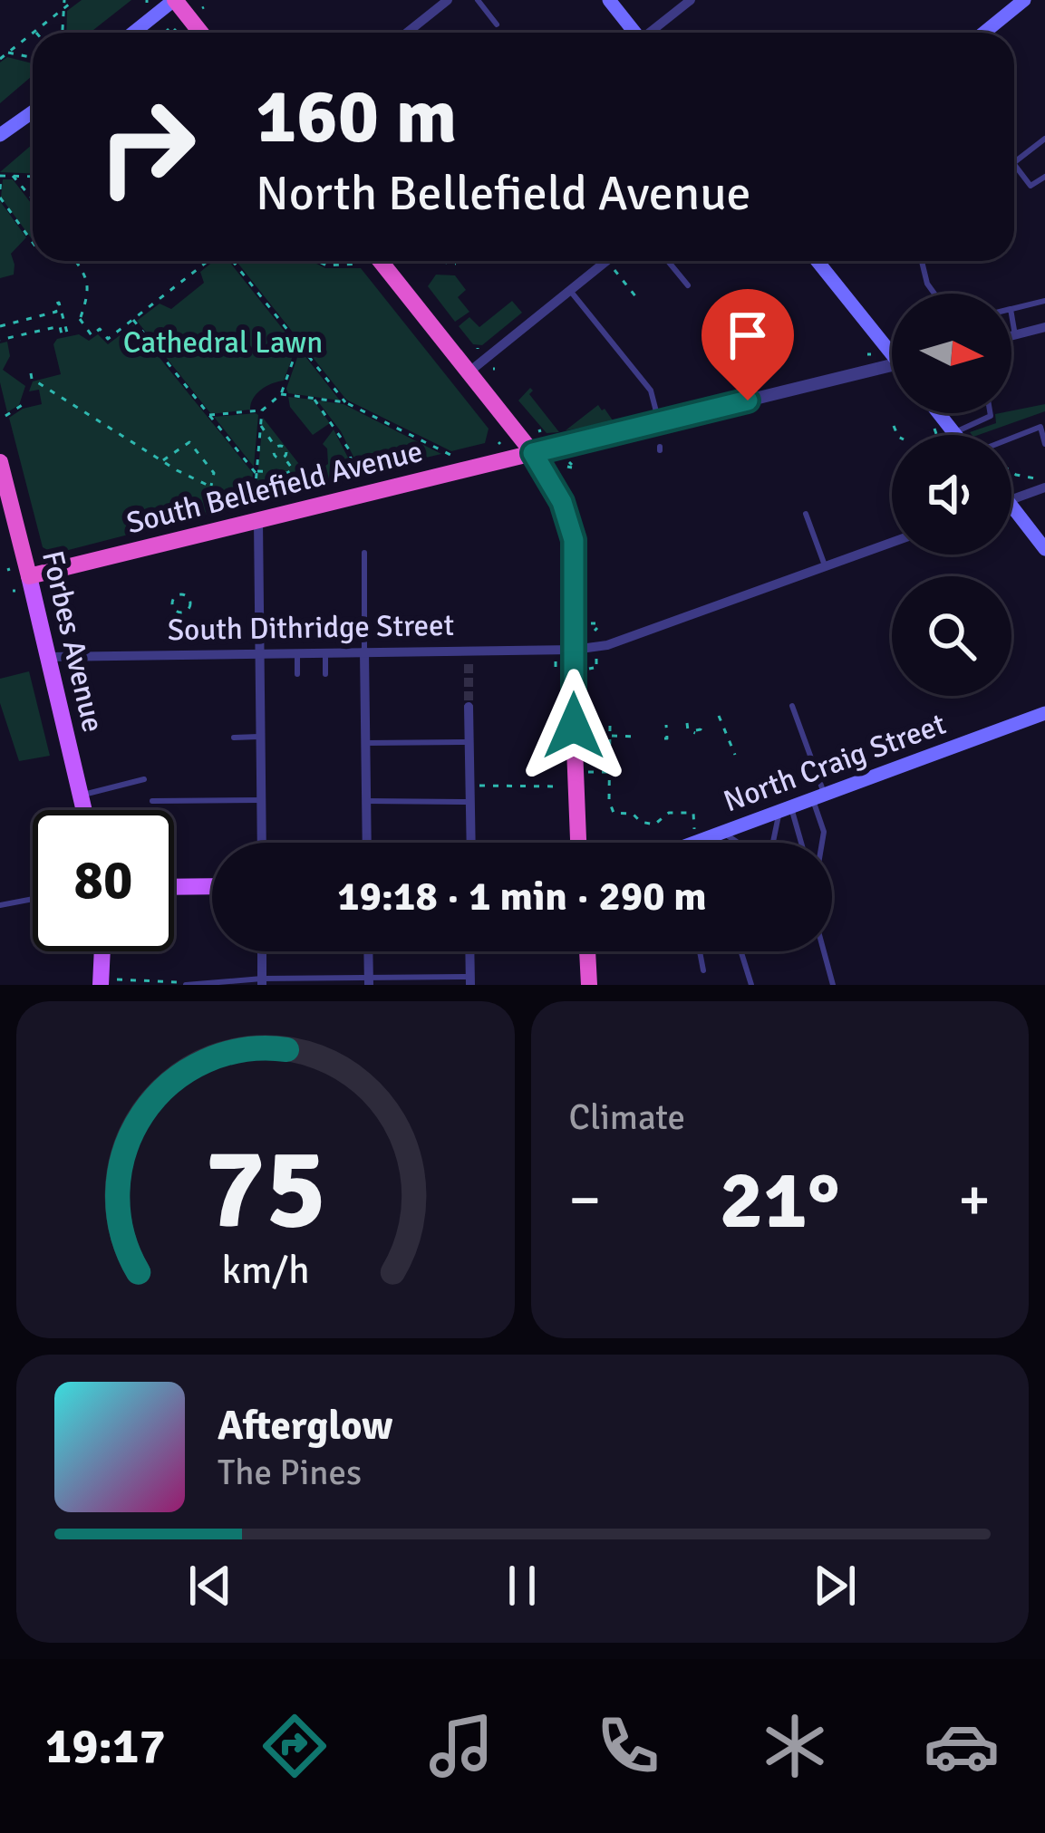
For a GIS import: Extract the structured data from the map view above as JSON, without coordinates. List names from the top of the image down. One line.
{"streets":{"highway":["South Bellefield Avenue","Forbes Avenue"],"main road":["North Craig Street"],"street":["South Dithridge Street"]},"crossings":[["South Bellefield Avenue","Forbes Avenue"],["South Dithridge Street","Forbes Avenue"]],"parks":["Cathedral Lawn"],"north":"right","page":{"turn":["160 m","North Bellefield Avenue"],"limit":"80","trip":"19:18 · 1 min · 290 m","tile":"Climate","heat":["−","21°","+"],"song":["Afterglow","The Pines"],"tabs":"19:17","gauge":["75","km/h"]}}
